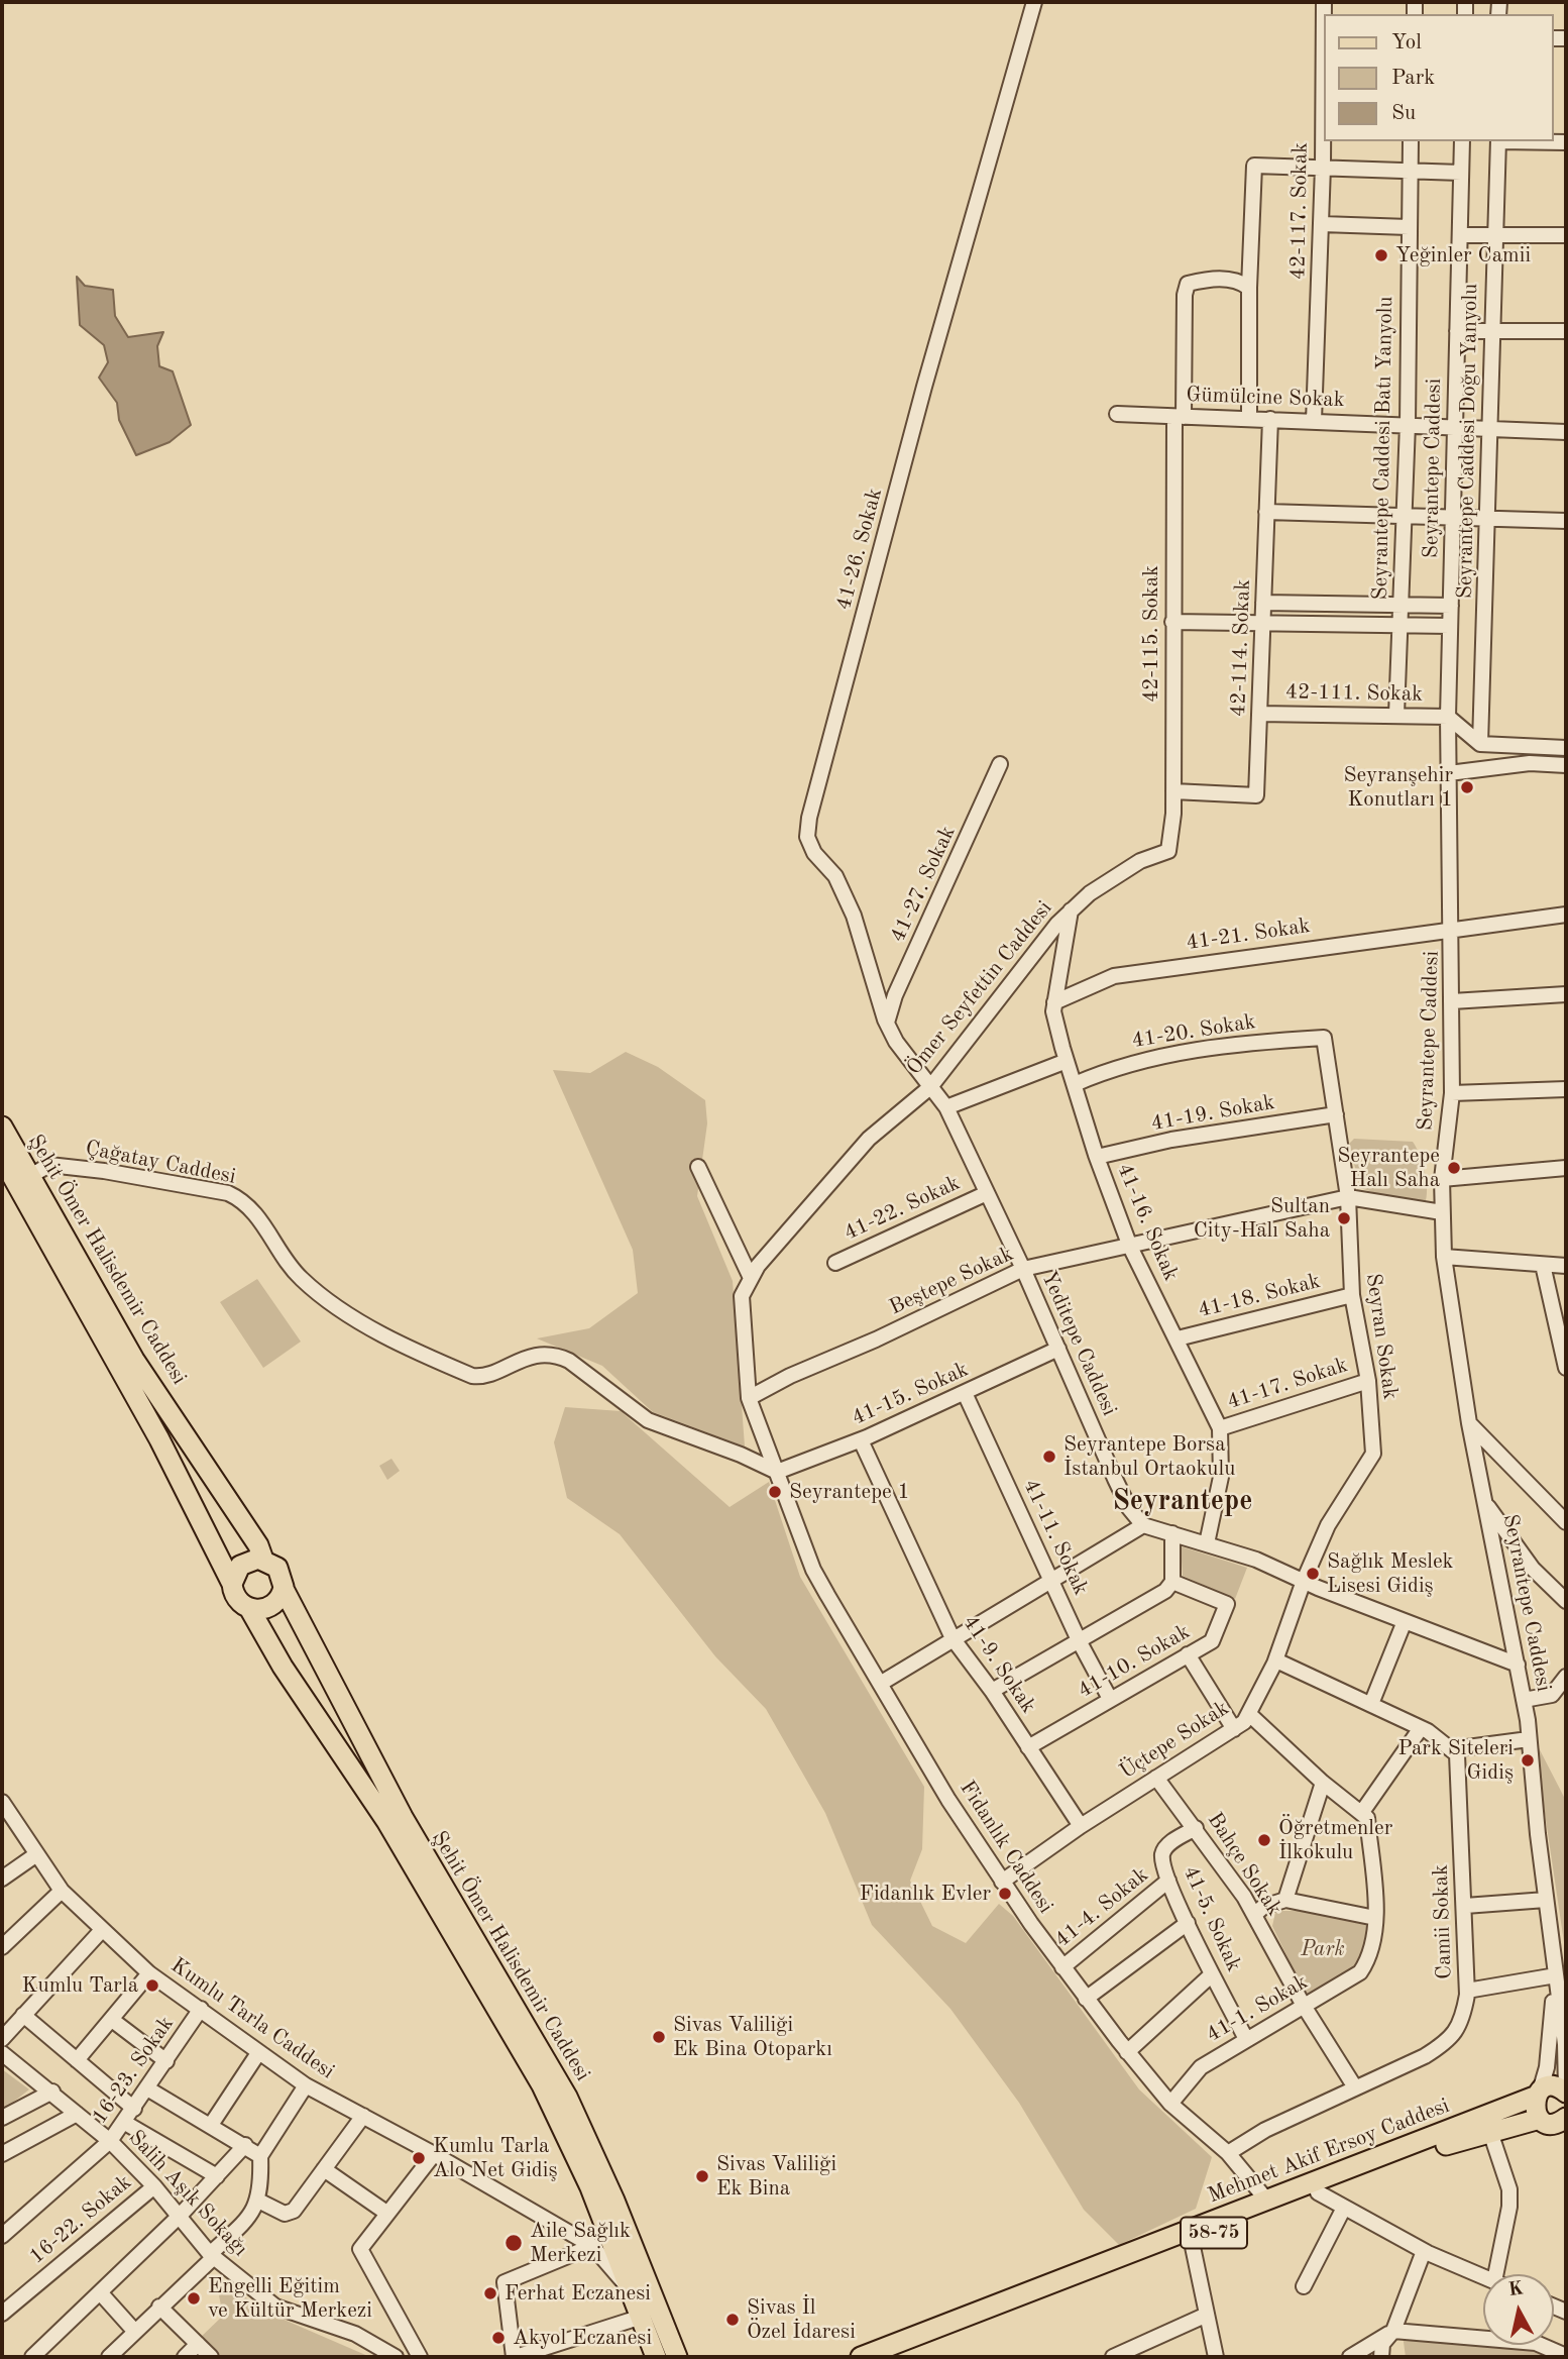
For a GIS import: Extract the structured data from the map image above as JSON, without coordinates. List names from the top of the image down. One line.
{"streets":{"main road":["Şehit Ömer Halisdemir Caddesi","Mehmet Akif Ersoy Caddesi","58-75"],"street":["42-117. Sokak","Gümülcine Sokak","Seyrantepe Caddesi Doğu Yanyolu","Seyrantepe Caddesi Batı Yanyolu","Seyrantepe Caddesi","41-26. Sokak","42-115. Sokak","42-114. Sokak","42-111. Sokak","41-27. Sokak","41-21. Sokak","Ömer Seyfettin Caddesi","41-20. Sokak","41-19. Sokak","Çağatay Caddesi","41-22. Sokak","41-16. Sokak","Beştepe Sokak","41-18. Sokak","Seyran Sokak","Yeditepe Caddesi","41-17. Sokak","41-15. Sokak","41-11. Sokak","41-10. Sokak","41-9. Sokak","Üçtepe Sokak","Fidanlık Caddesi","Bahçe Sokak","41-4. Sokak","41-5. Sokak","Camii Sokak","41-1. Sokak","Kumlu Tarla Caddesi","16-23. Sokak","Salih Aşık Sokağı","16-22. Sokak"]},"crossings":[["42-117. Sokak","Gümülcine Sokak"],["Gümülcine Sokak","Seyrantepe Caddesi Doğu Yanyolu"],["Gümülcine Sokak","Seyrantepe Caddesi Batı Yanyolu"],["Gümülcine Sokak","Seyrantepe Caddesi"],["Gümülcine Sokak","42-115. Sokak"],["Gümülcine Sokak","42-114. Sokak"],["Seyrantepe Caddesi Batı Yanyolu","42-111. Sokak"],["Seyrantepe Caddesi","42-111. Sokak"],["Seyrantepe Caddesi","41-21. Sokak"],["Seyrantepe Caddesi","Mehmet Akif Ersoy Caddesi"],["41-26. Sokak","41-27. Sokak"],["41-26. Sokak","Ömer Seyfettin Caddesi"],["41-26. Sokak","Yeditepe Caddesi"],["42-115. Sokak","42-114. Sokak"],["42-115. Sokak","Ömer Seyfettin Caddesi"],["42-114. Sokak","42-111. Sokak"],["41-21. Sokak","41-16. Sokak"],["Ömer Seyfettin Caddesi","Çağatay Caddesi"],["Ömer Seyfettin Caddesi","41-16. Sokak"],["Ömer Seyfettin Caddesi","Beştepe Sokak"],["Ömer Seyfettin Caddesi","Yeditepe Caddesi"],["Ömer Seyfettin Caddesi","41-15. Sokak"],["Ömer Seyfettin Caddesi","Fidanlık Caddesi"],["41-20. Sokak","41-16. Sokak"],["41-20. Sokak","Seyran Sokak"],["41-19. Sokak","41-16. Sokak"],["41-19. Sokak","Seyran Sokak"],["Çağatay Caddesi","Şehit Ömer Halisdemir Caddesi"],["Çağatay Caddesi","41-15. Sokak"],["Çağatay Caddesi","Fidanlık Caddesi"],["41-22. Sokak","Yeditepe Caddesi"],["41-16. Sokak","Beştepe Sokak"],["41-16. Sokak","41-18. Sokak"],["41-16. Sokak","41-17. Sokak"],["Şehit Ömer Halisdemir Caddesi","Kumlu Tarla Caddesi"],["Beştepe Sokak","Seyran Sokak"],["Beştepe Sokak","Yeditepe Caddesi"],["41-18. Sokak","Seyran Sokak"],["Seyran Sokak","41-17. Sokak"],["Seyran Sokak","Üçtepe Sokak"],["Yeditepe Caddesi","41-15. Sokak"],["41-15. Sokak","41-11. Sokak"],["41-15. Sokak","41-9. Sokak"],["41-15. Sokak","Fidanlık Caddesi"],["41-11. Sokak","41-10. Sokak"],["41-10. Sokak","41-9. Sokak"],["41-9. Sokak","Üçtepe Sokak"],["Üçtepe Sokak","Fidanlık Caddesi"],["Üçtepe Sokak","Bahçe Sokak"],["Fidanlık Caddesi","41-4. Sokak"],["Fidanlık Caddesi","Camii Sokak"],["Fidanlık Caddesi","41-1. Sokak"],["Fidanlık Caddesi","Mehmet Akif Ersoy Caddesi"],["Bahçe Sokak","41-5. Sokak"],["Bahçe Sokak","Camii Sokak"],["Bahçe Sokak","41-1. Sokak"],["41-4. Sokak","41-5. Sokak"],["41-5. Sokak","41-1. Sokak"],["Kumlu Tarla Caddesi","16-23. Sokak"],["16-23. Sokak","Salih Aşık Sokağı"],["Salih Aşık Sokağı","16-22. Sokak"]],"districts":["Seyrantepe"],"parks":["Park"],"places":["Yeğinler Camii","Seyranşehir Konutları 1","Seyrantepe Halı Saha","Sultan City-Halı Saha","Seyrantepe Borsa İstanbul Ortaokulu","Seyrantepe 1","Sağlık Meslek Lisesi Gidiş","Park Siteleri Gidiş","Öğretmenler İlkokulu","Fidanlık Evler","Kumlu Tarla","Sivas Valiliği Ek Bina Otoparkı","Kumlu Tarla Alo Net Gidiş","Sivas Valiliği Ek Bina","Aile Sağlık Merkezi","Ferhat Eczanesi","Engelli Eğitim ve Kültür Merkezi","Sivas İl Özel İdaresi","Akyol Eczanesi"],"legend":["Yol","Park","Su"],"north":"top"}
